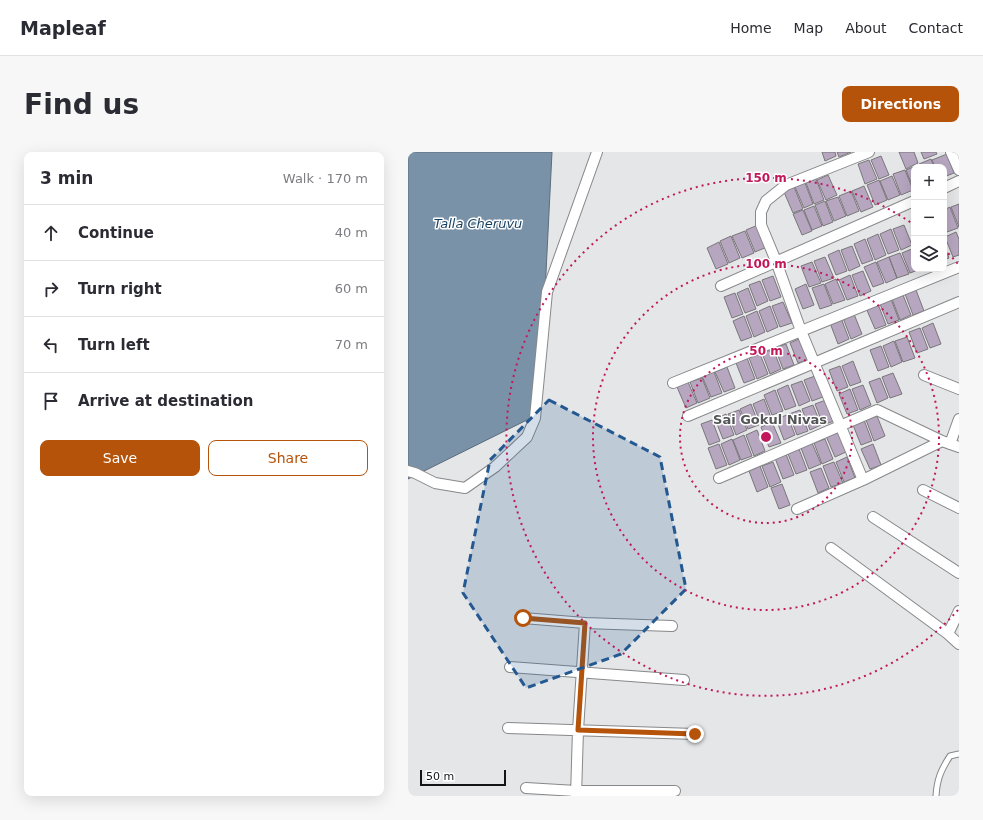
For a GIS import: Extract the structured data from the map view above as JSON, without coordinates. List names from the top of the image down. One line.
{"districts":["Sai Gokul Nivas"],"water":["Talla Cheruvu"],"scale_bar":"50 m","page":{"header":"Mapleaf","nav":["Home","Map","About","Contact"],"buttons":["Directions",["Save","Share"]],"title":"Find us","heading":["3 min","Walk · 170 m"],"map_buttons":["+","−"],"list":[["Continue","40 m"],["Turn right","60 m"],["Turn left","70 m"],"Arrive at destination"],"scale":"50 m"},"rings":["150 m","100 m","50 m"]}
